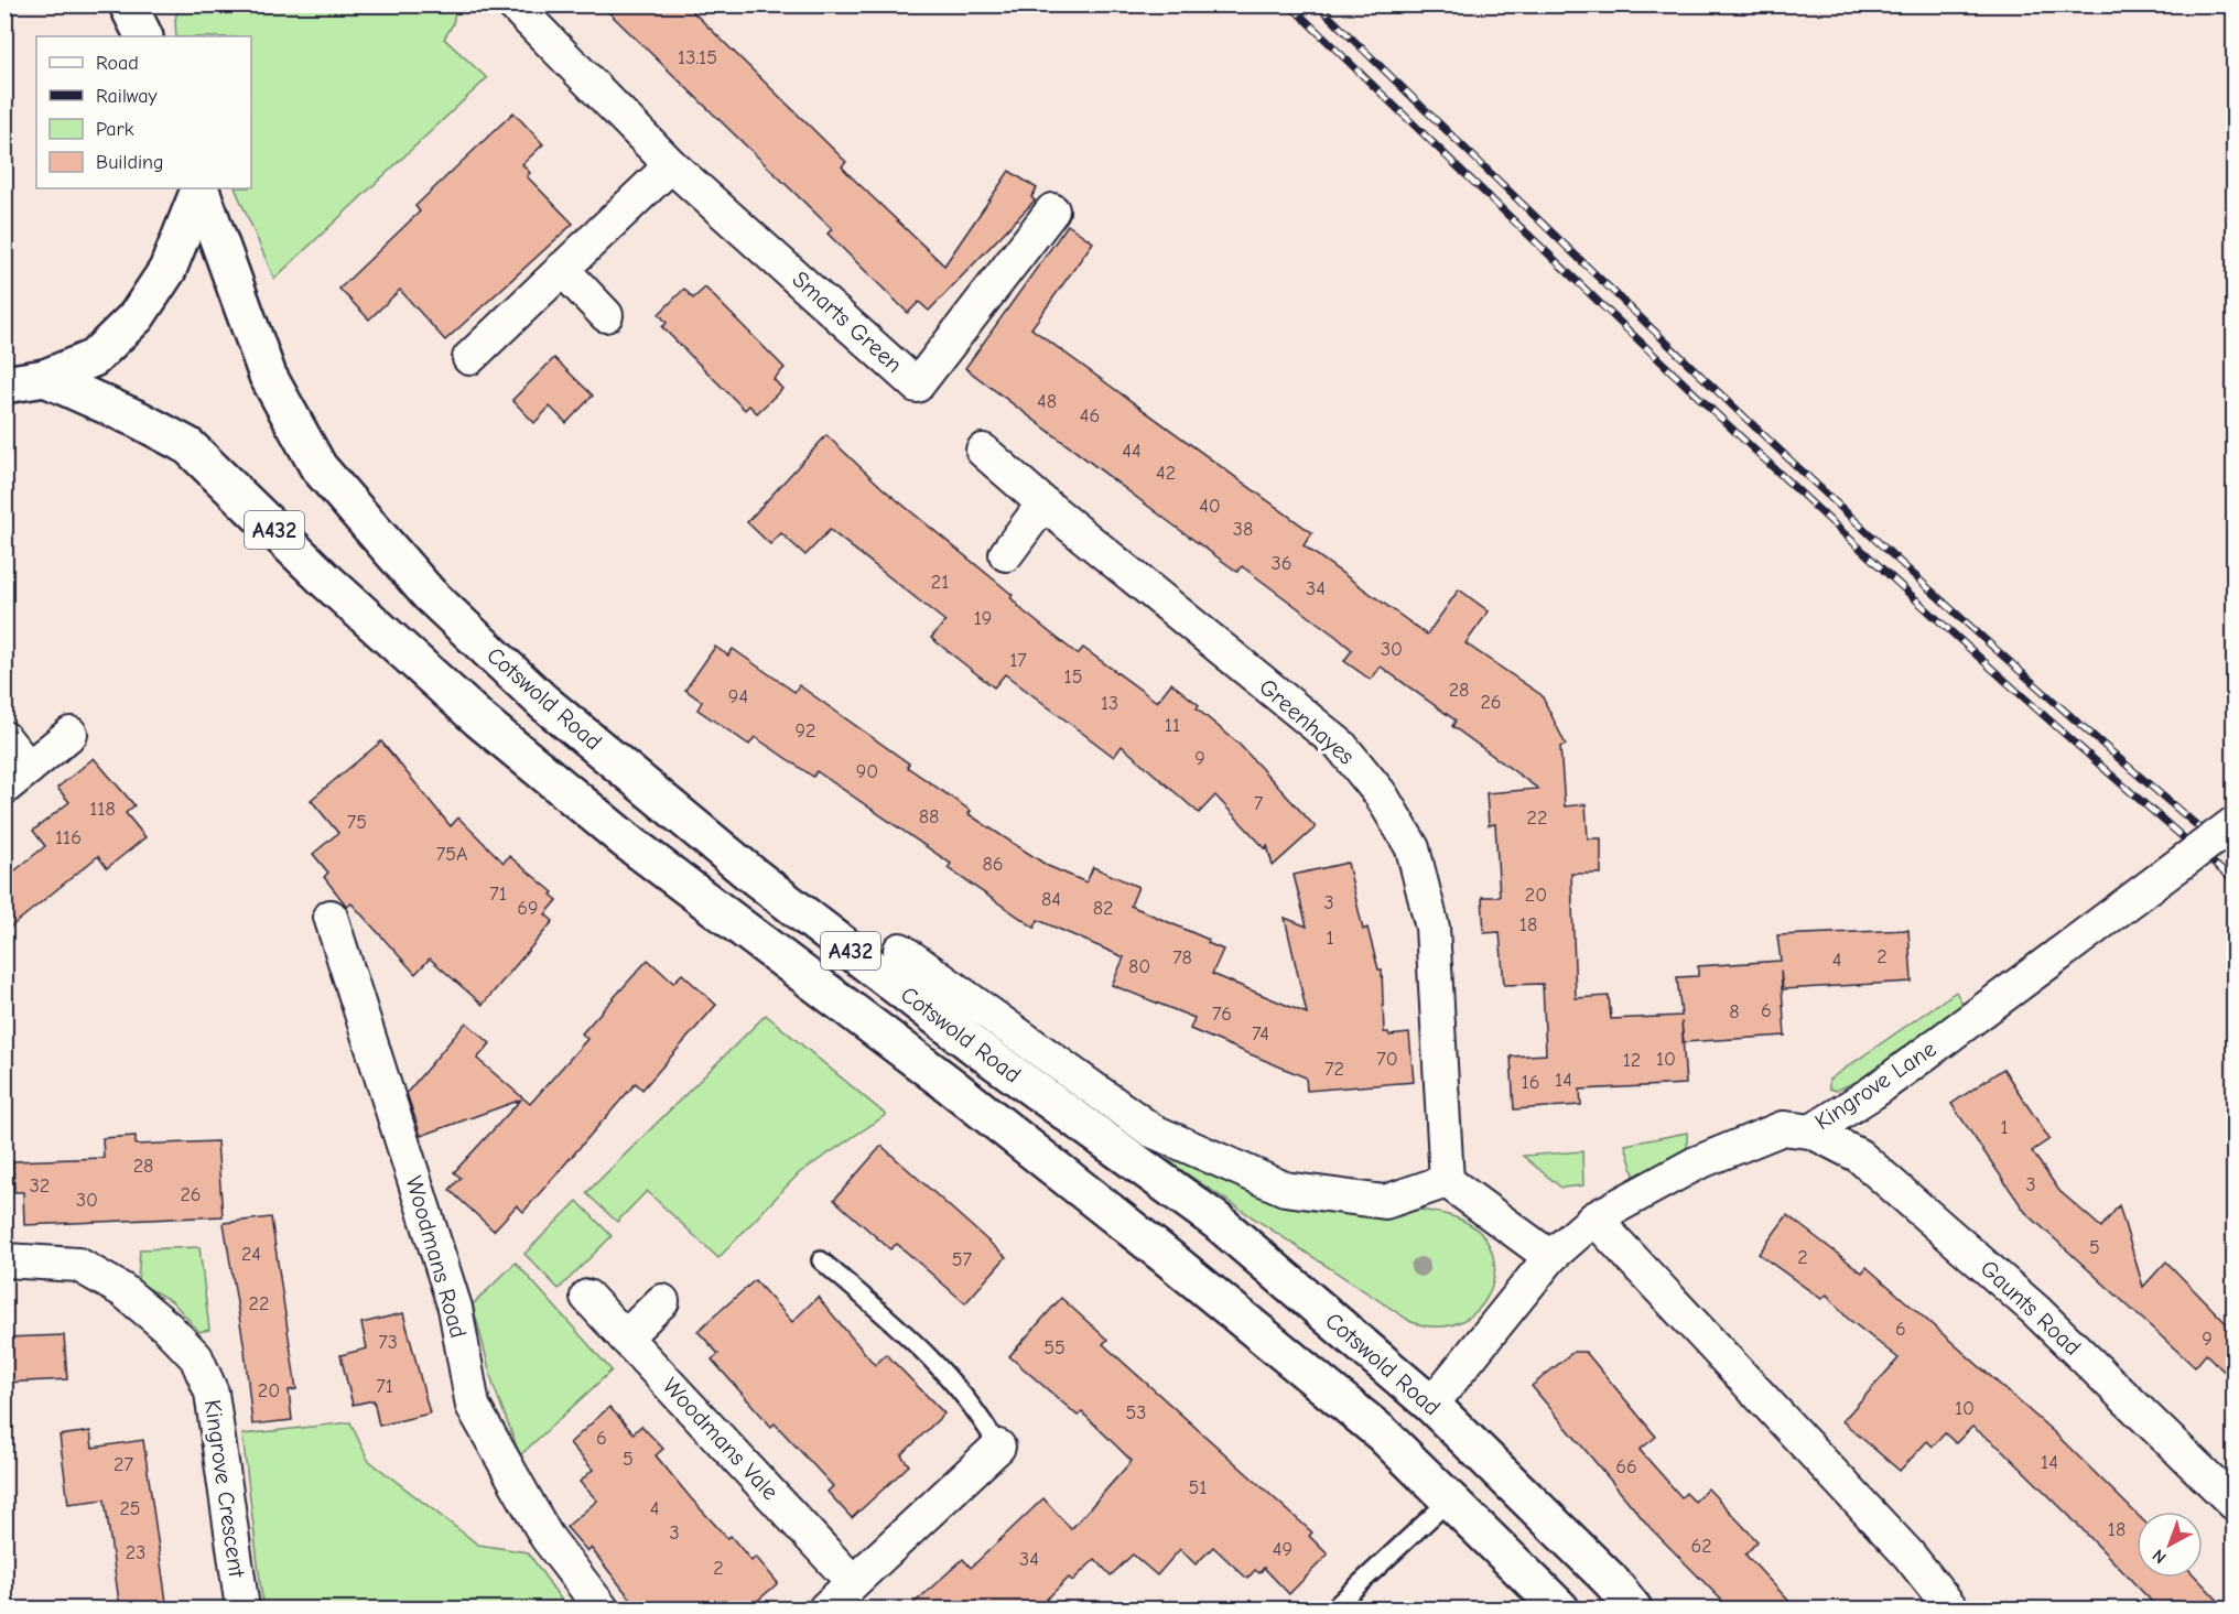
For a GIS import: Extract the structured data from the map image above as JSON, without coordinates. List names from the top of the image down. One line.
{"streets":{"main road":["A432","Cotswold Road"],"street":["Smarts Green","Greenhayes","Kingrove Lane","Woodmans Road","Gaunts Road","Woodmans Vale","Kingrove Crescent"]},"crossings":[["A432","Cotswold Road"],["Cotswold Road","Greenhayes"],["Cotswold Road","Kingrove Lane"],["Kingrove Lane","Gaunts Road"]],"house_numbers":["13.15","48","46","44","42","40","38","36","21","34","19","30","17","15","28","94","26","13","11","92","9","90","7","118","88","22","75","116","75A","86","71","20","84","3","69","82","18","1","2","78","4","80","6","8","76","74","70","10","12","72","14","16","1","28","3","32","26","30","5","24","2","57","22","6","9","73","55","71","20","10","53","6","5","14","27","66","51","25","4","18","3","62","49","23","34","2"],"legend":["Road","Railway","Park","Building"],"north":"bottom left"}
